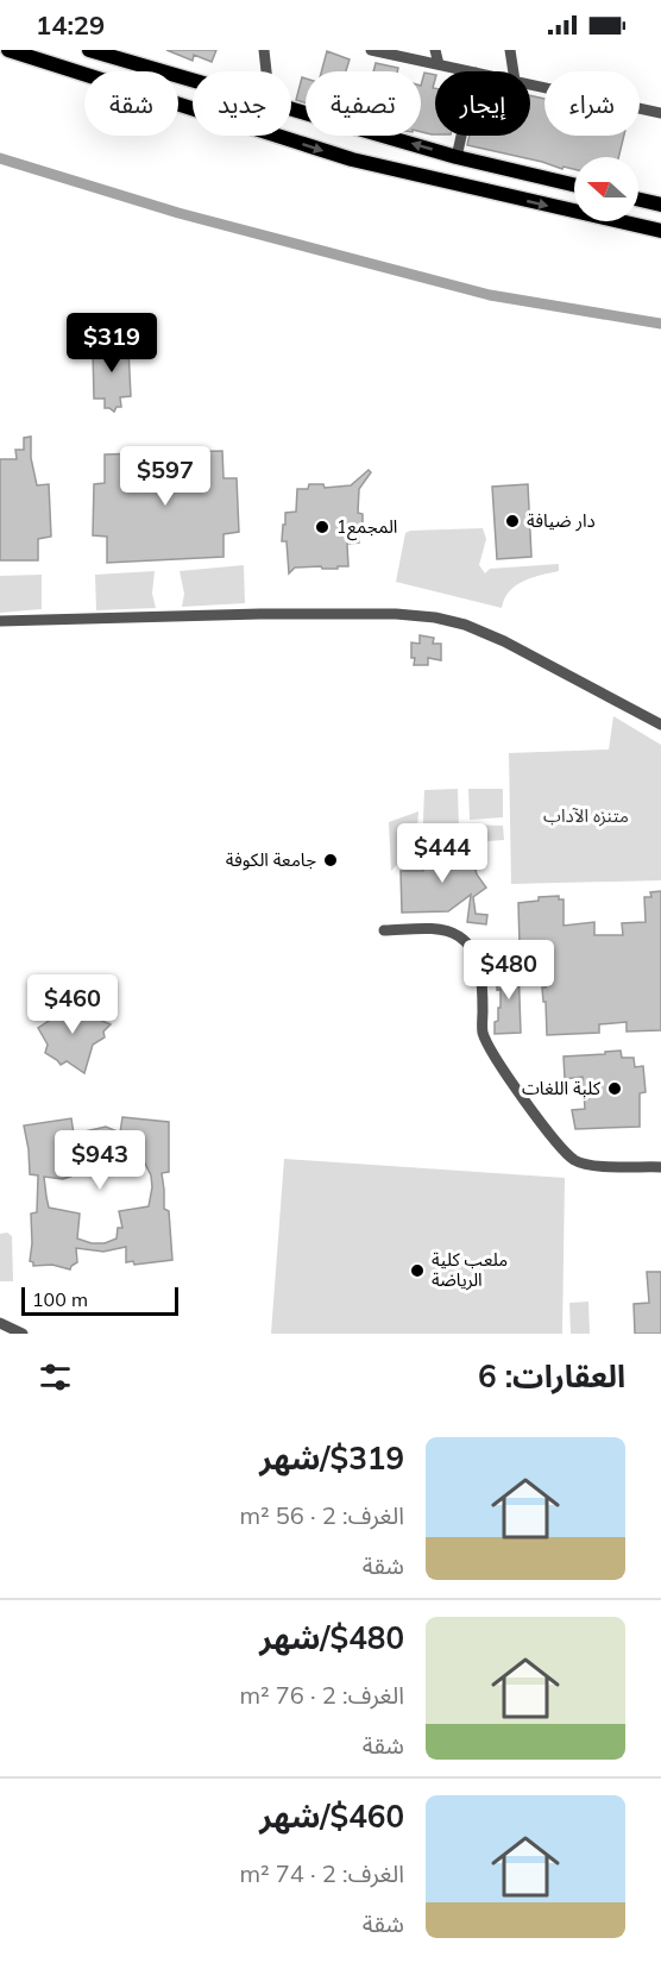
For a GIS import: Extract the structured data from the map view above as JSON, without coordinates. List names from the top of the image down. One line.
{"parks":["متنزه الآداب"],"places":["دار ضيافة","المجمع1","جامعة الكوفة","كلبة اللغات","ملعب كلية الرياضة"],"scale_bar":"100 m","north":"left","page":{"status":"14:29","chip":["شراء","إيجار","تصفية","جديد","شقة"],"price":["$319","$597","$444","$480","$460","$943"],"scale":"100 m","heading":"العقارات: 6","list":[{"name":"$319/شهر","note":"الغرف: 2 · 56 m² · شقة"},{"name":"$480/شهر","note":"الغرف: 2 · 76 m² · شقة"},{"name":"$460/شهر","note":"الغرف: 2 · 74 m² · شقة"}]}}
